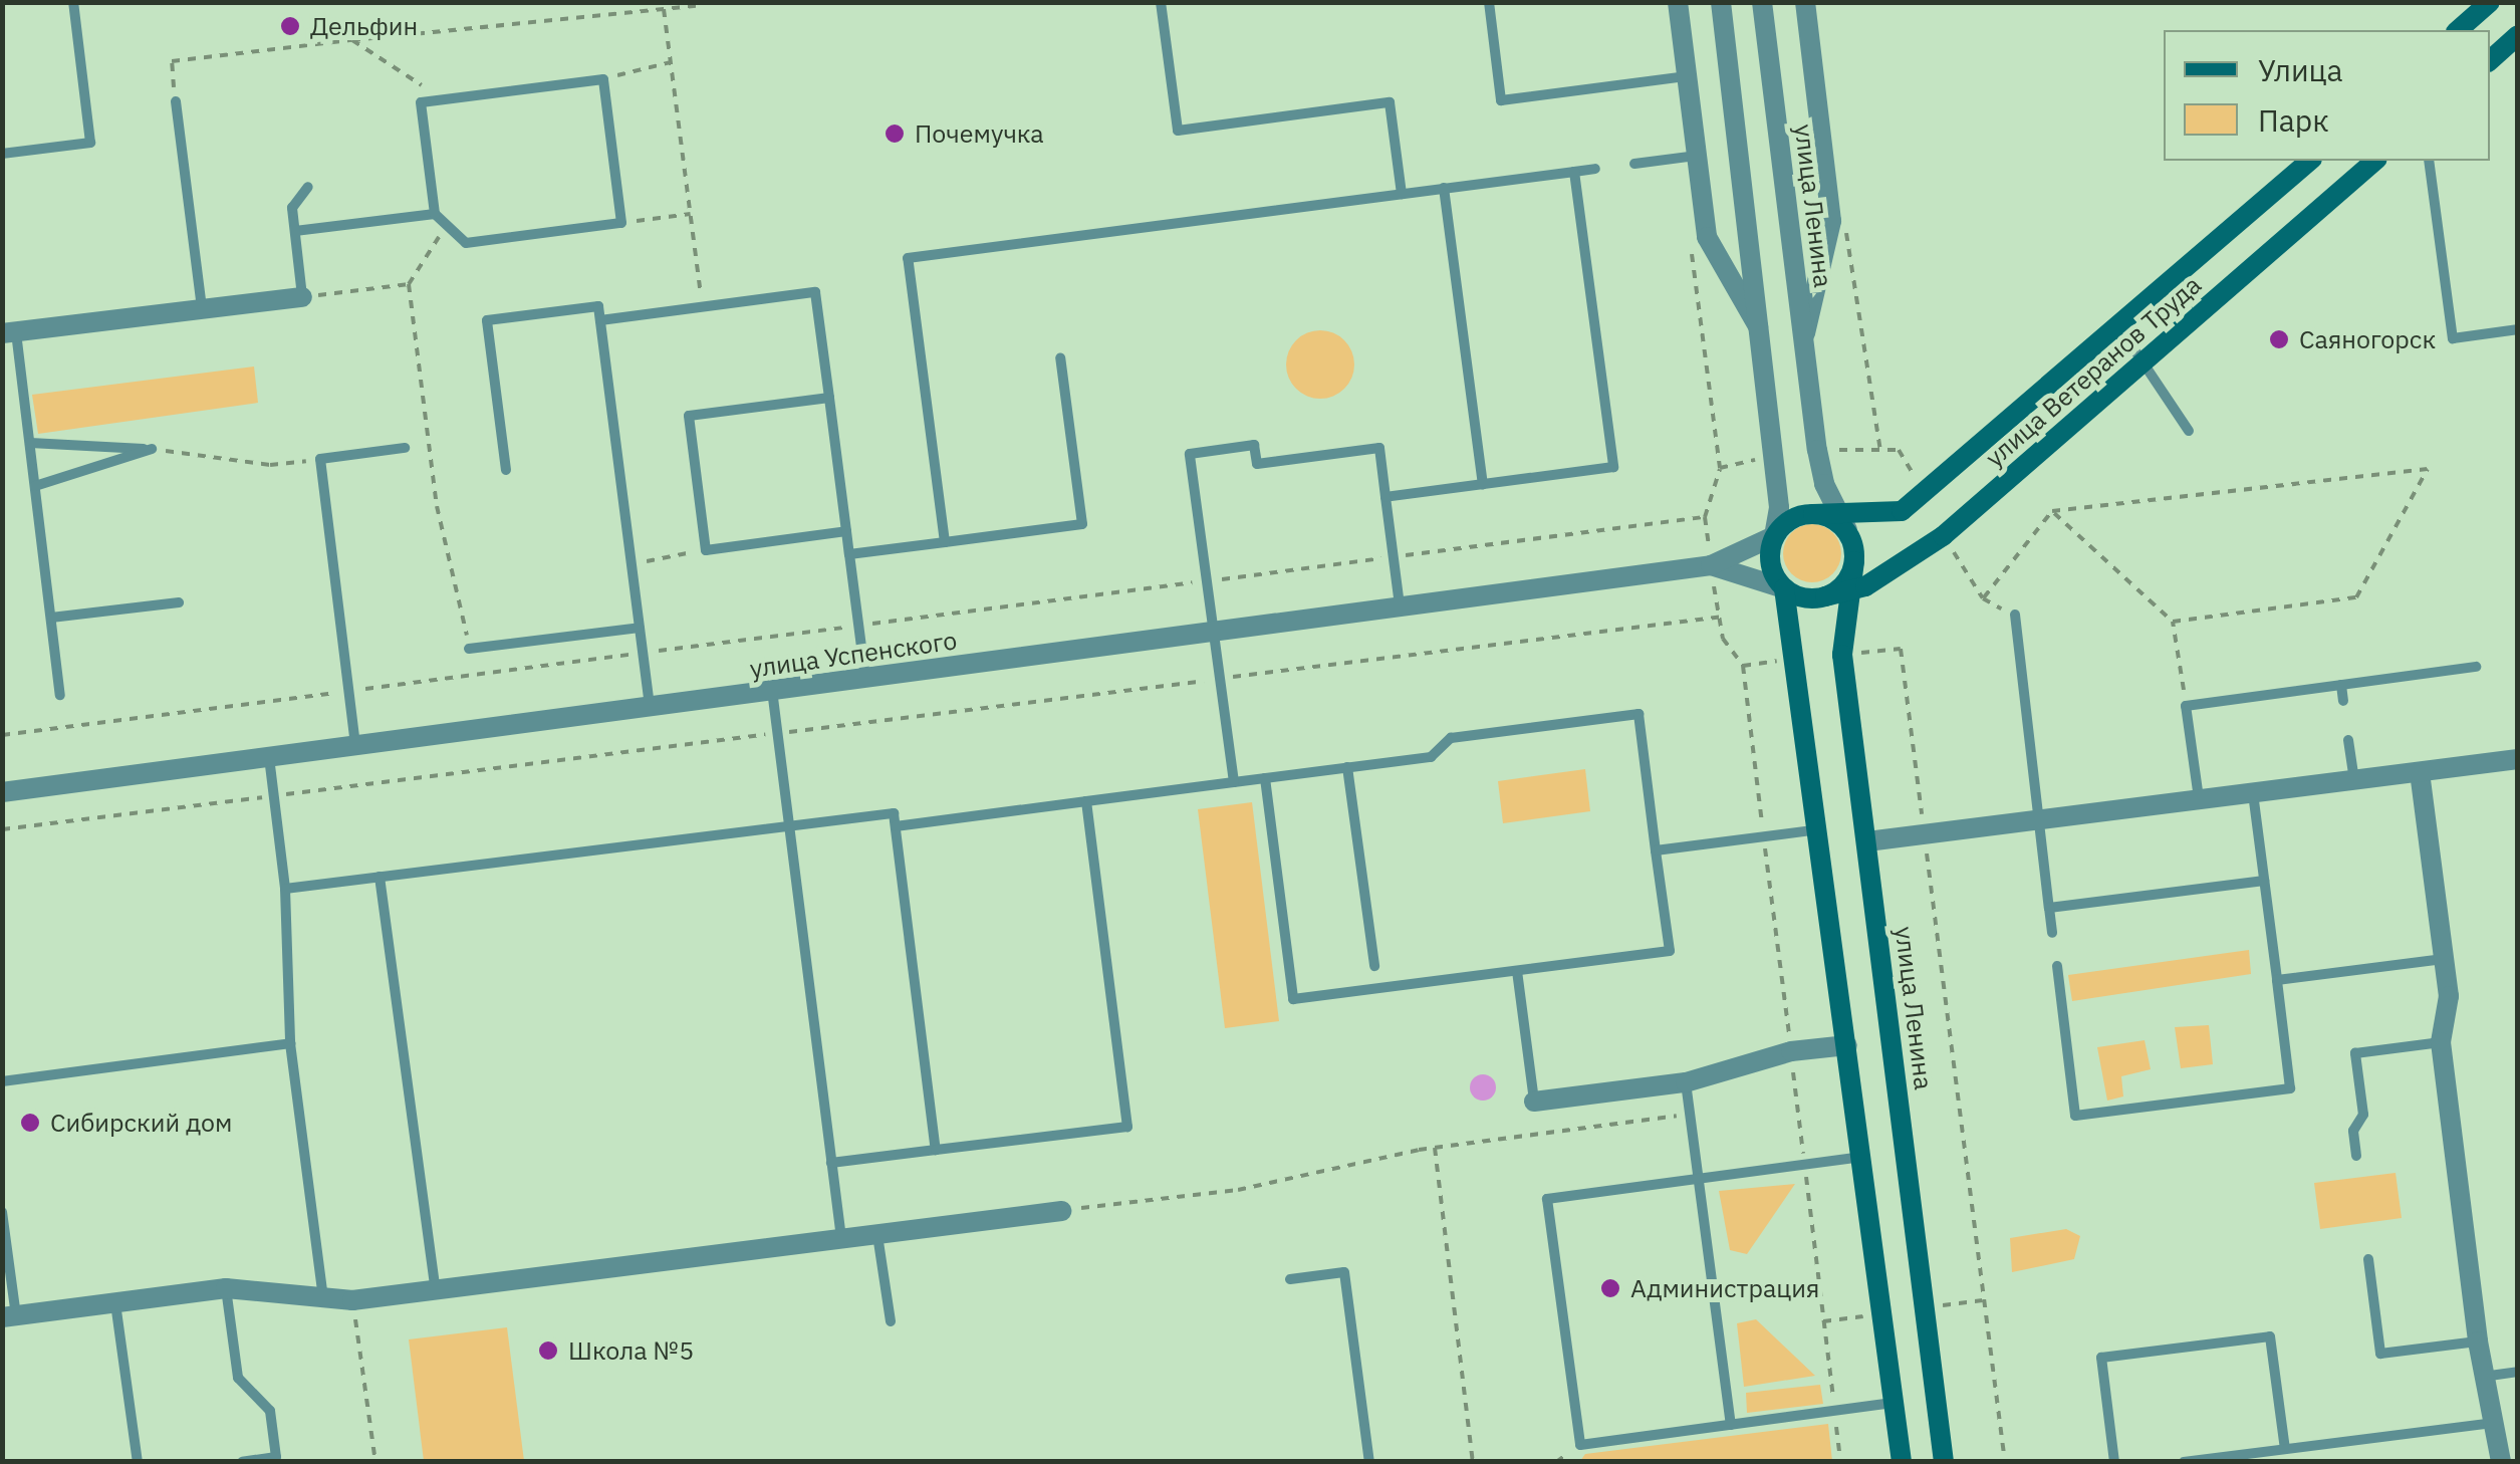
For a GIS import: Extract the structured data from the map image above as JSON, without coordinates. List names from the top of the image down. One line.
{"streets":{"main road":["улица Ленина","улица Ветеранов Труда"],"street":["улица Успенского"]},"crossings":[["улица Ленина","улица Ветеранов Труда"]],"places":["Дельфин","Почемучка","Саяногорск","Сибирский дом","Администрация","Школа №5"],"legend":["Улица","Парк"]}
